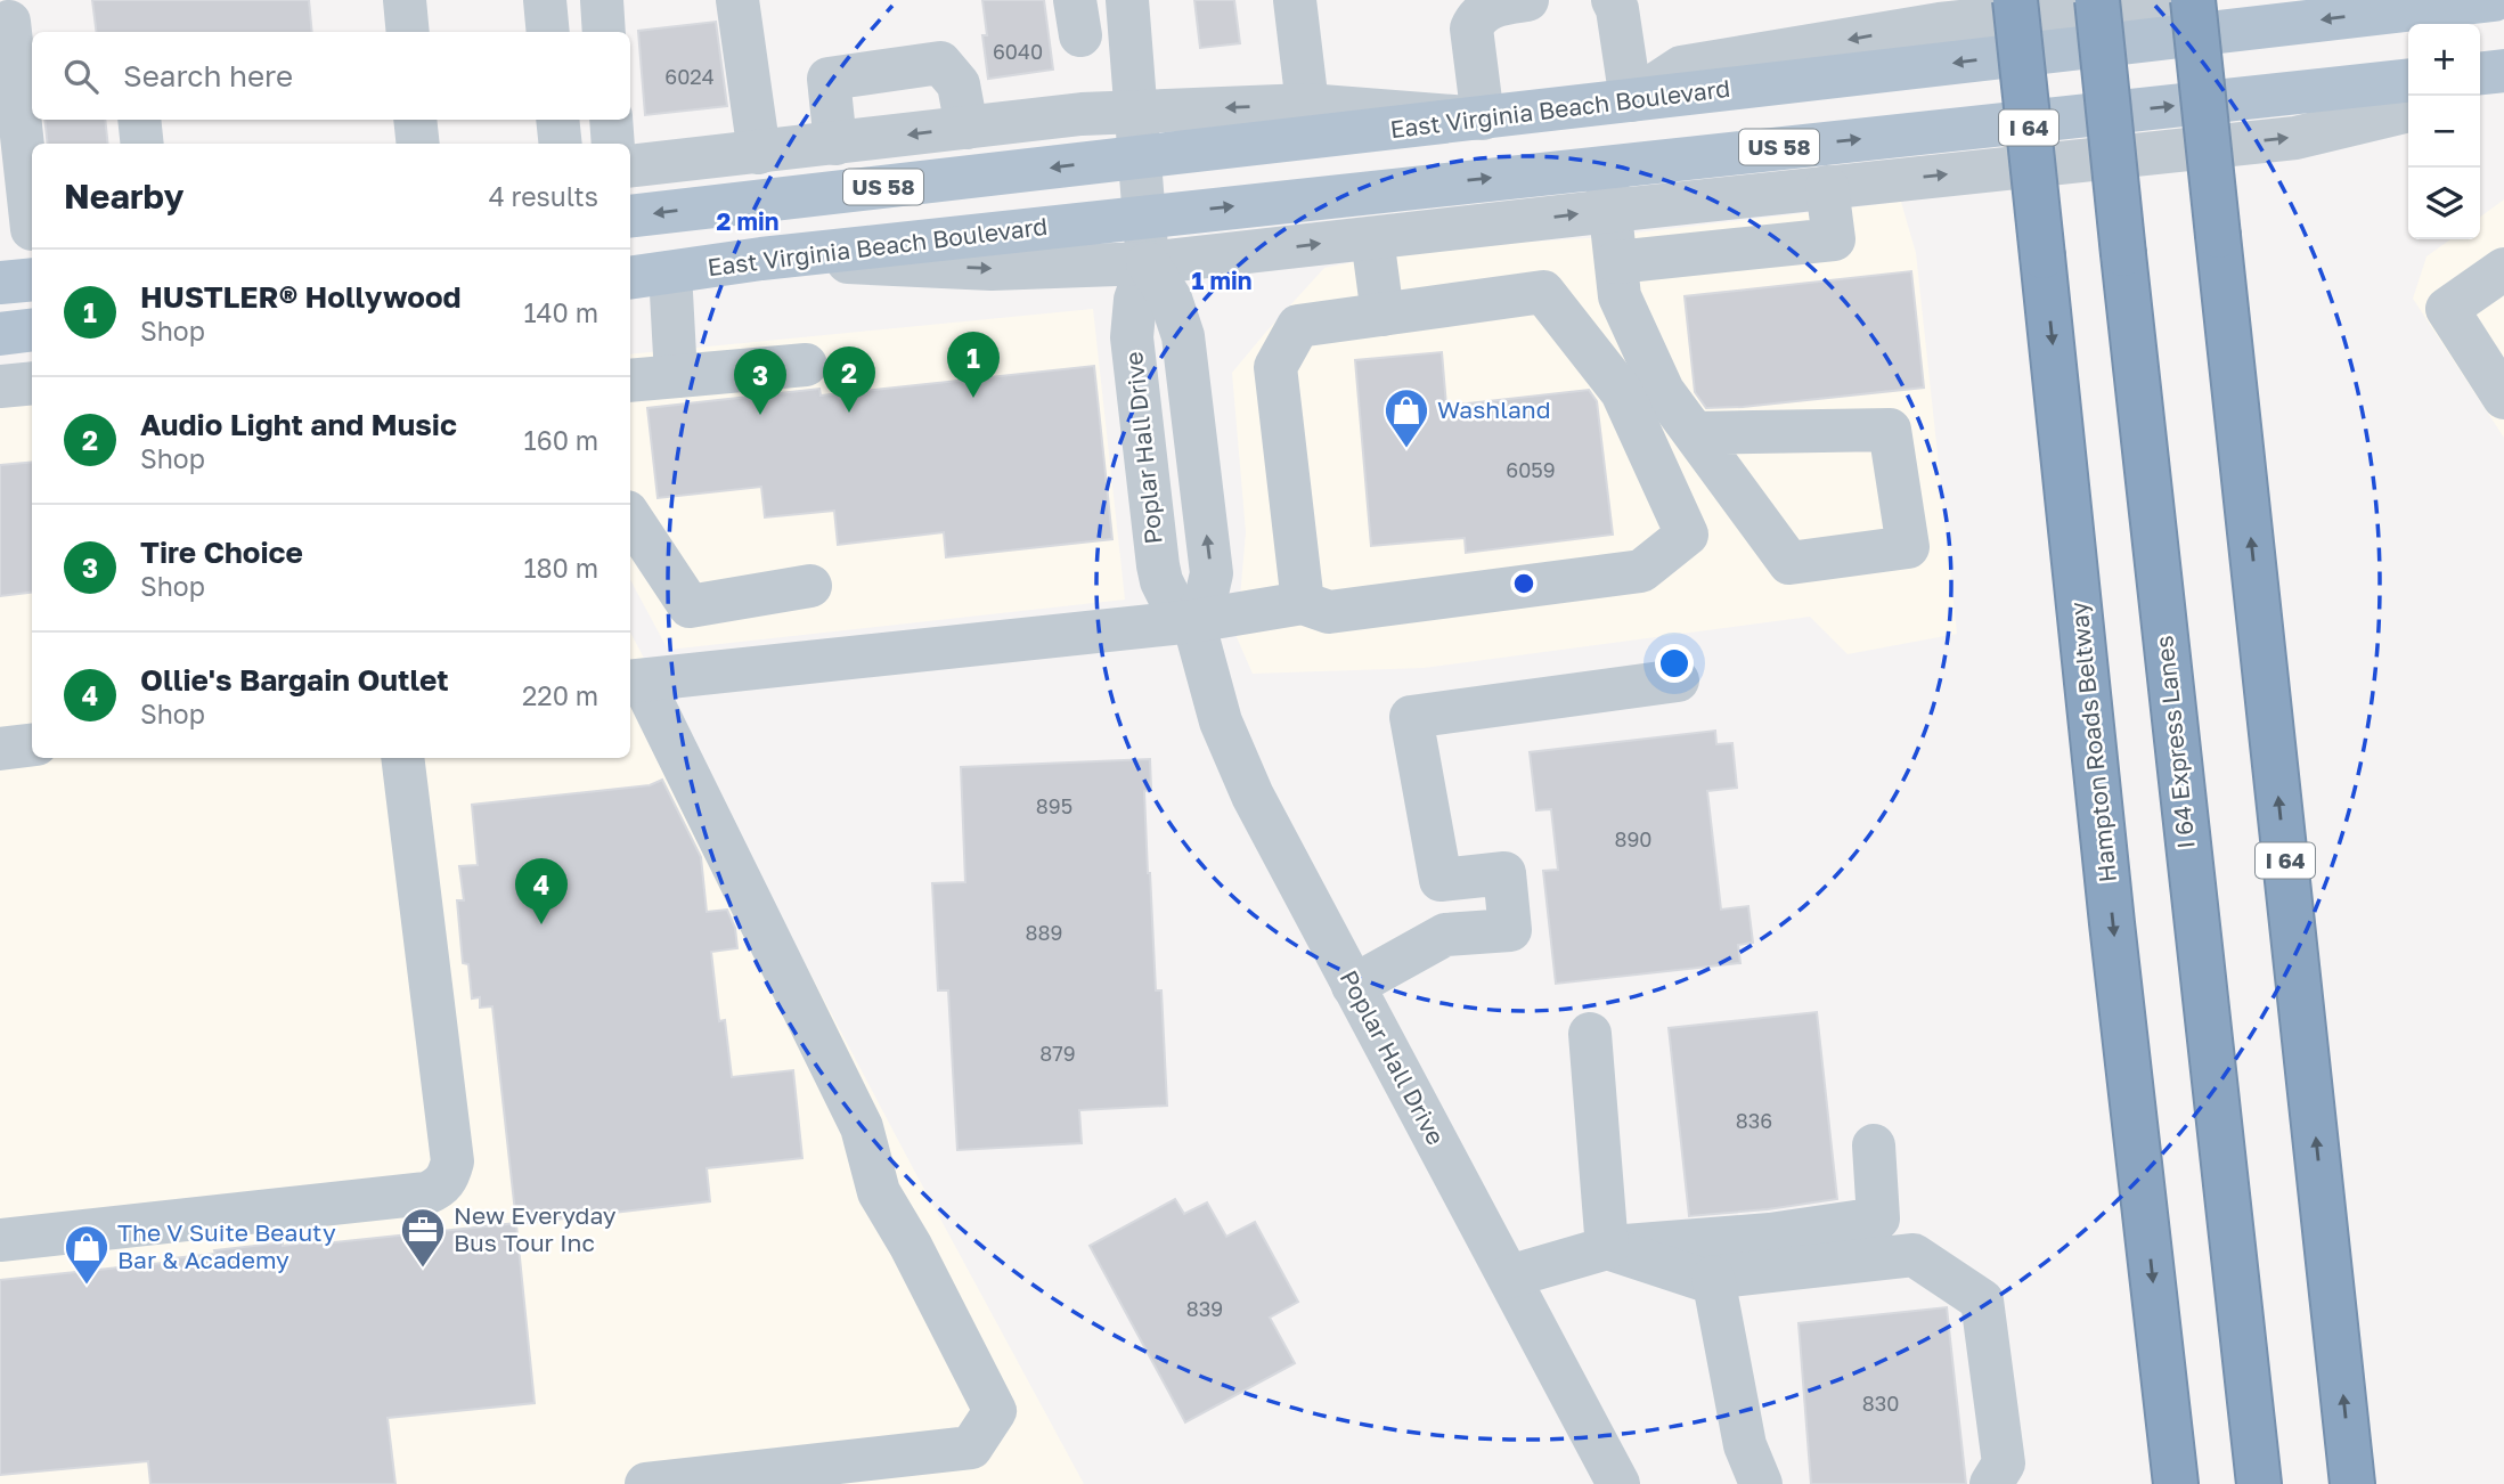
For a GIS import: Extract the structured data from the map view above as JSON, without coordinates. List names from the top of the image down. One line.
{"streets":{"highway":["I 64","Hampton Roads Beltway","I 64 Express Lanes"],"main road":["East Virginia Beach Boulevard","US 58"],"street":["Poplar Hall Drive"]},"crossings":[["East Virginia Beach Boulevard","Poplar Hall Drive"]],"places":{"shop":["Washland","The V Suite Beauty Bar & Academy"],"office":["New Everyday Bus Tour Inc"]},"house_numbers":["6040","6024","6059","895","890","889","879","836","839","830"],"page":{"map_buttons":["+","−"],"search":"Search here","heading":["Nearby","4 results"],"list":[{"mark":"1","name":"HUSTLER® Hollywood","note":"Shop","value":"140 m"},{"mark":"2","name":"Audio Light and Music","note":"Shop","value":"160 m"},{"mark":"3","name":"Tire Choice","note":"Shop","value":"180 m"},{"mark":"4","name":"Ollie's Bargain Outlet","note":"Shop","value":"220 m"}],"pins":["1","2","3","4"]},"rings":["2 min","1 min"]}
